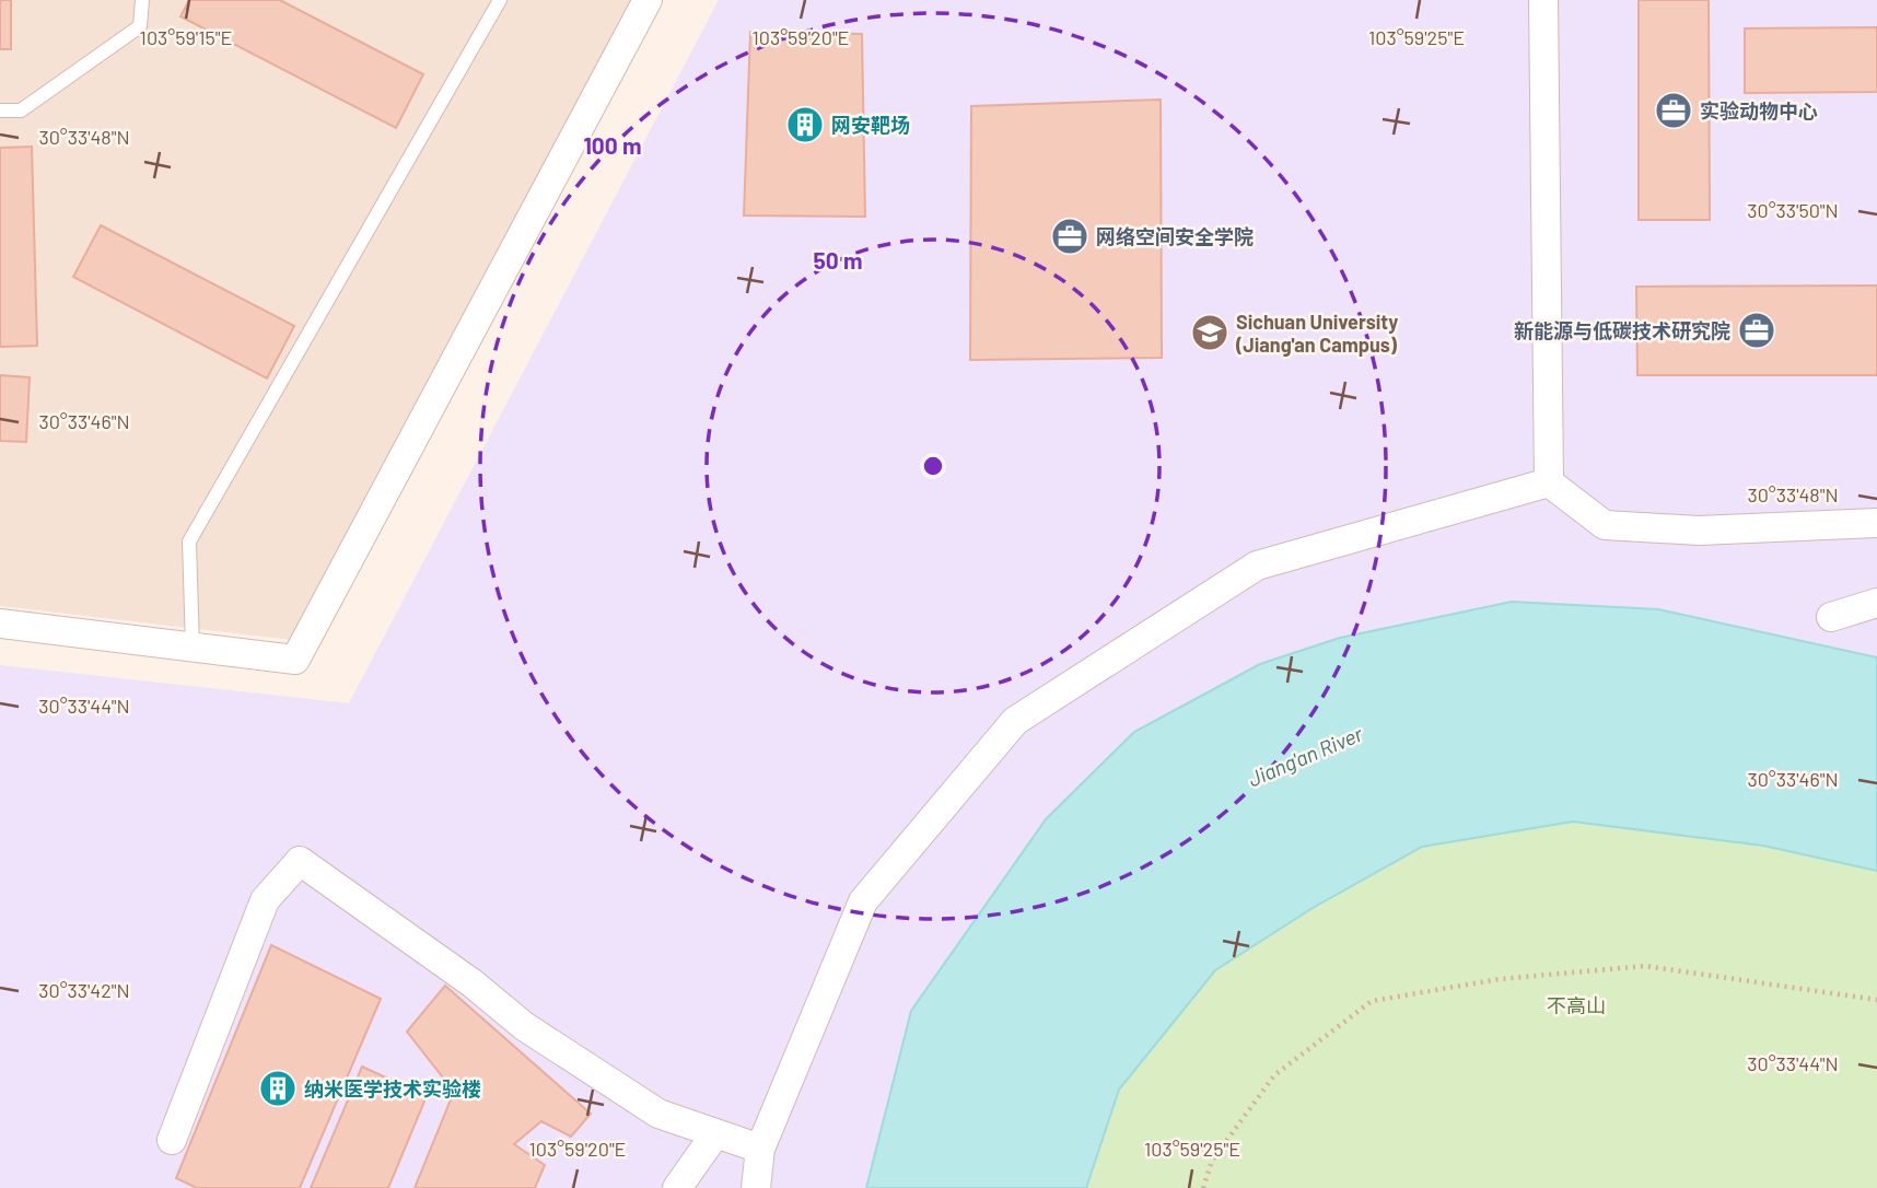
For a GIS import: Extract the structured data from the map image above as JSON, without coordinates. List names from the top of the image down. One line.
{"water":["Jiang'an River"],"parks":["不高山"],"places":{"office":["实验动物中心","网络空间安全学院","新能源与低碳技术研究院"],"building":["网安靶场","纳米医学技术实验楼"],"school or university":["Sichuan University (Jiang'an Campus)"]},"coordinates":["103°59'20\"E","103°59'25\"E","103°59'15\"E","30°33'48\"N","30°33'50\"N","30°33'46\"N","30°33'44\"N","30°33'42\"N"],"rings":["100 m","50 m"]}
